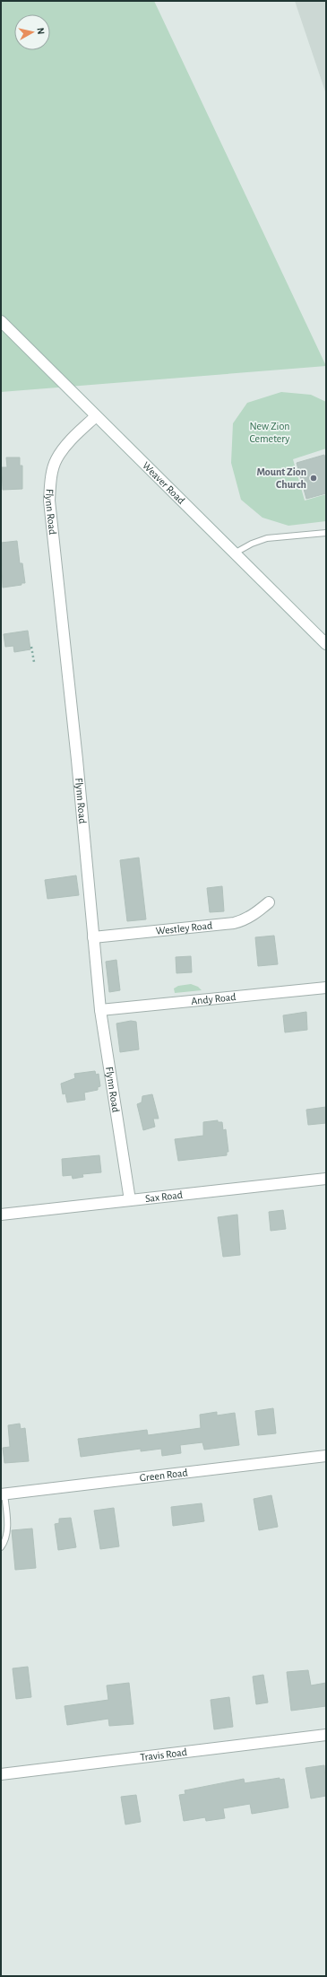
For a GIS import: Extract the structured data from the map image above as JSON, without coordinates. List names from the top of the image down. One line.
{"streets":{"street":["Weaver Road","Flynn Road","Westley Road","Andy Road","Sax Road","Green Road","Travis Road"]},"crossings":[["Weaver Road","Flynn Road"],["Flynn Road","Westley Road"],["Flynn Road","Andy Road"],["Flynn Road","Sax Road"]],"parks":["New Zion Cemetery"],"places":["Mount Zion Church"],"north":"right"}
